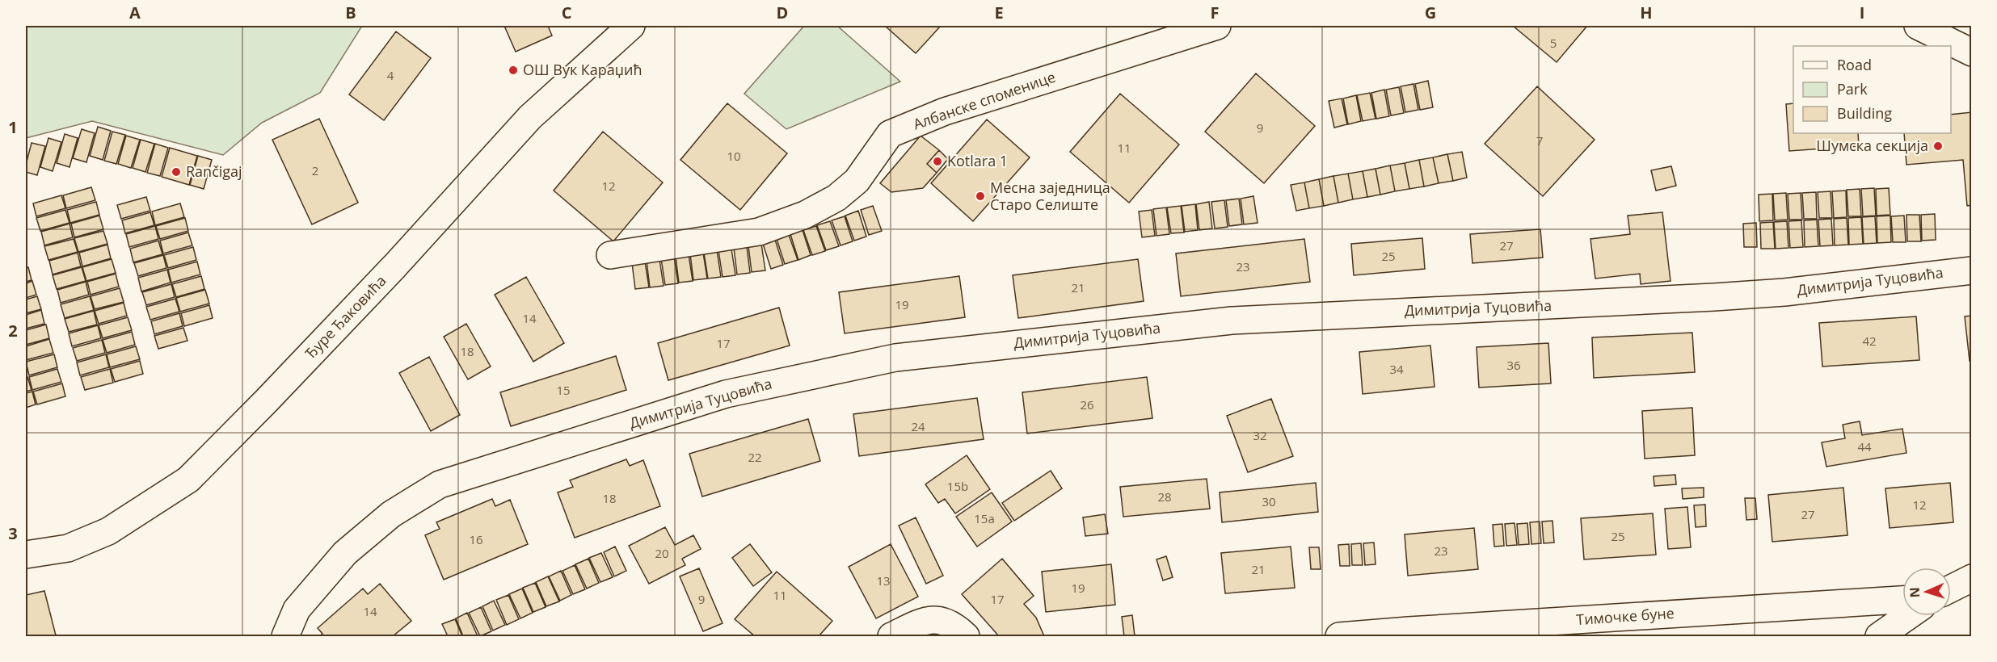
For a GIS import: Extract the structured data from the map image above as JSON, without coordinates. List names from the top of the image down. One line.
{"streets":{"street":["Албанске споменице","Димитрија Туцовића","Ђуре Ђаковића","Тимочке буне"]},"places":["ОШ Вук Караџић","Шумска секција","Kotlara 1","Rančigaj","Месна заједница Старо Селиште"],"house_numbers":["5","4","9","7","11","10","2","12","27","25","23","21","19","14","42","17","18","36","34","15","26","24","32","44","22","15b","28","18","30","12","27","15a","25","16","23","20","21","13","19","11","9","17","14"],"legend":["Road","Park","Building"],"north":"left","grid":{"columns":["A","B","C","D","E","F","G","H","I"],"rows":["1","2","3"]}}
